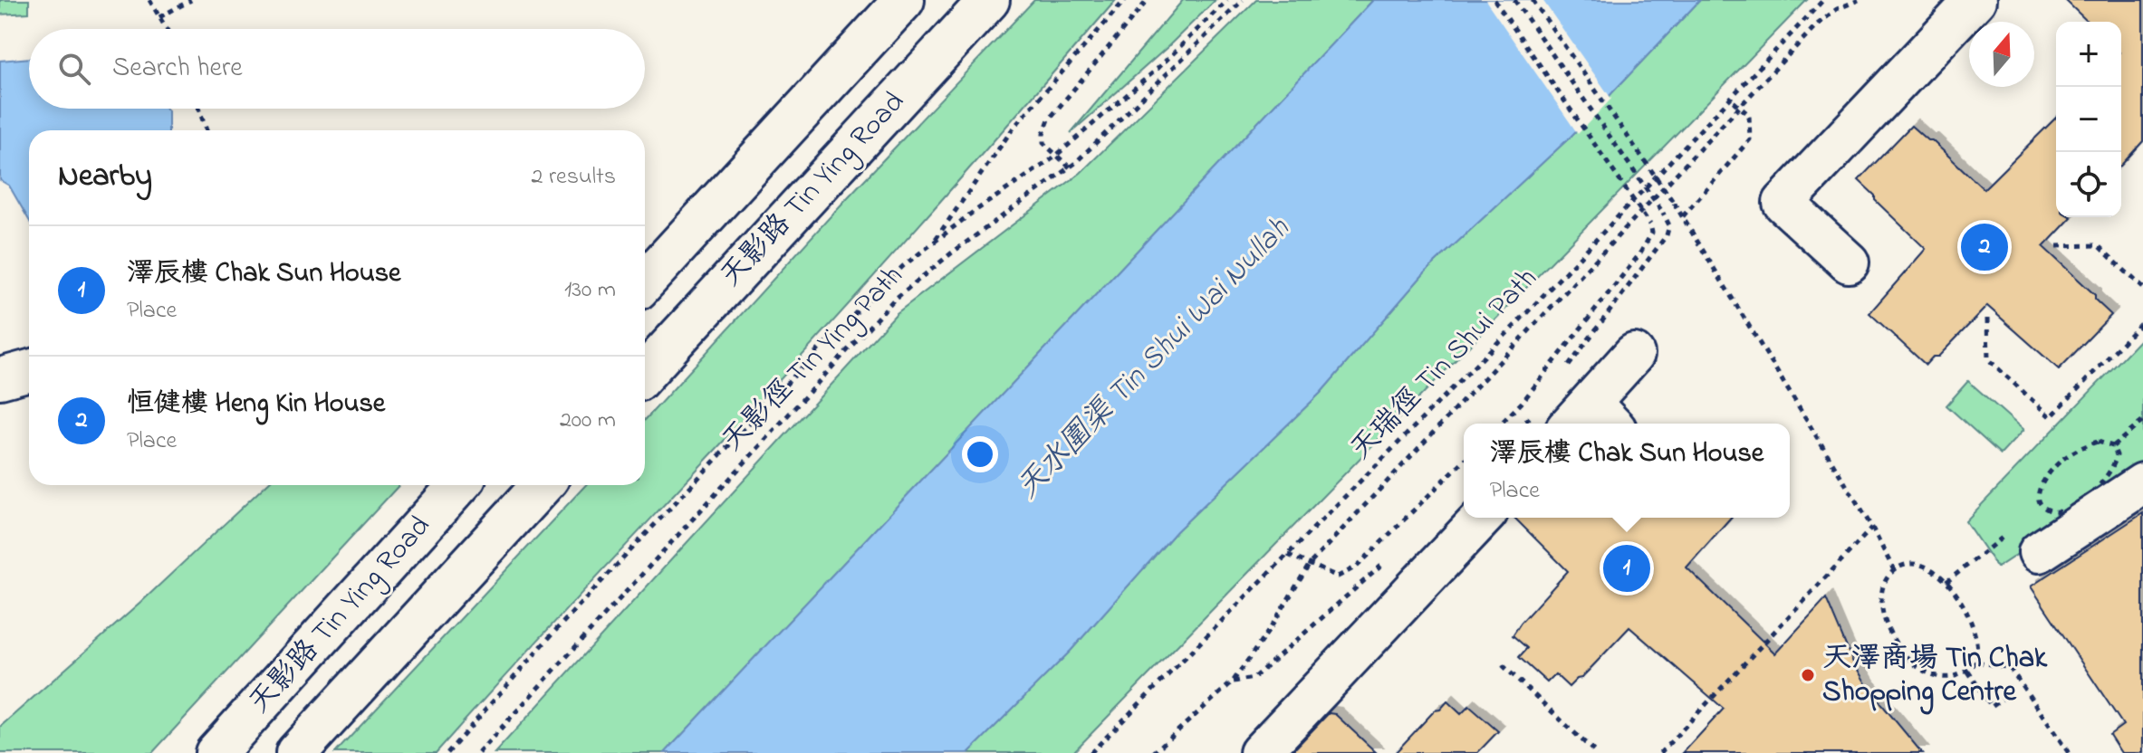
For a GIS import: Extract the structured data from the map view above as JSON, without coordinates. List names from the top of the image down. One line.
{"streets":{"main road":["天影路 Tin Ying Road"],"path":["天影徑 Tin Ying Path","天瑞徑 Tin Shui Path"]},"water":["天水圍渠 Tin Shui Wai Nullah"],"places":["天澤商場 Tin Chak Shopping Centre"],"north":"top","page":{"map_buttons":["+","−"],"search":"Search here","heading":["Nearby","2 results"],"pins":["2","1"],"list":[{"mark":"1","name":"澤辰樓 Chak Sun House","note":"Place","value":"130 m"},{"mark":"2","name":"恒健樓 Heng Kin House","note":"Place","value":"200 m"}],"popup":["澤辰樓 Chak Sun House","Place"]}}
